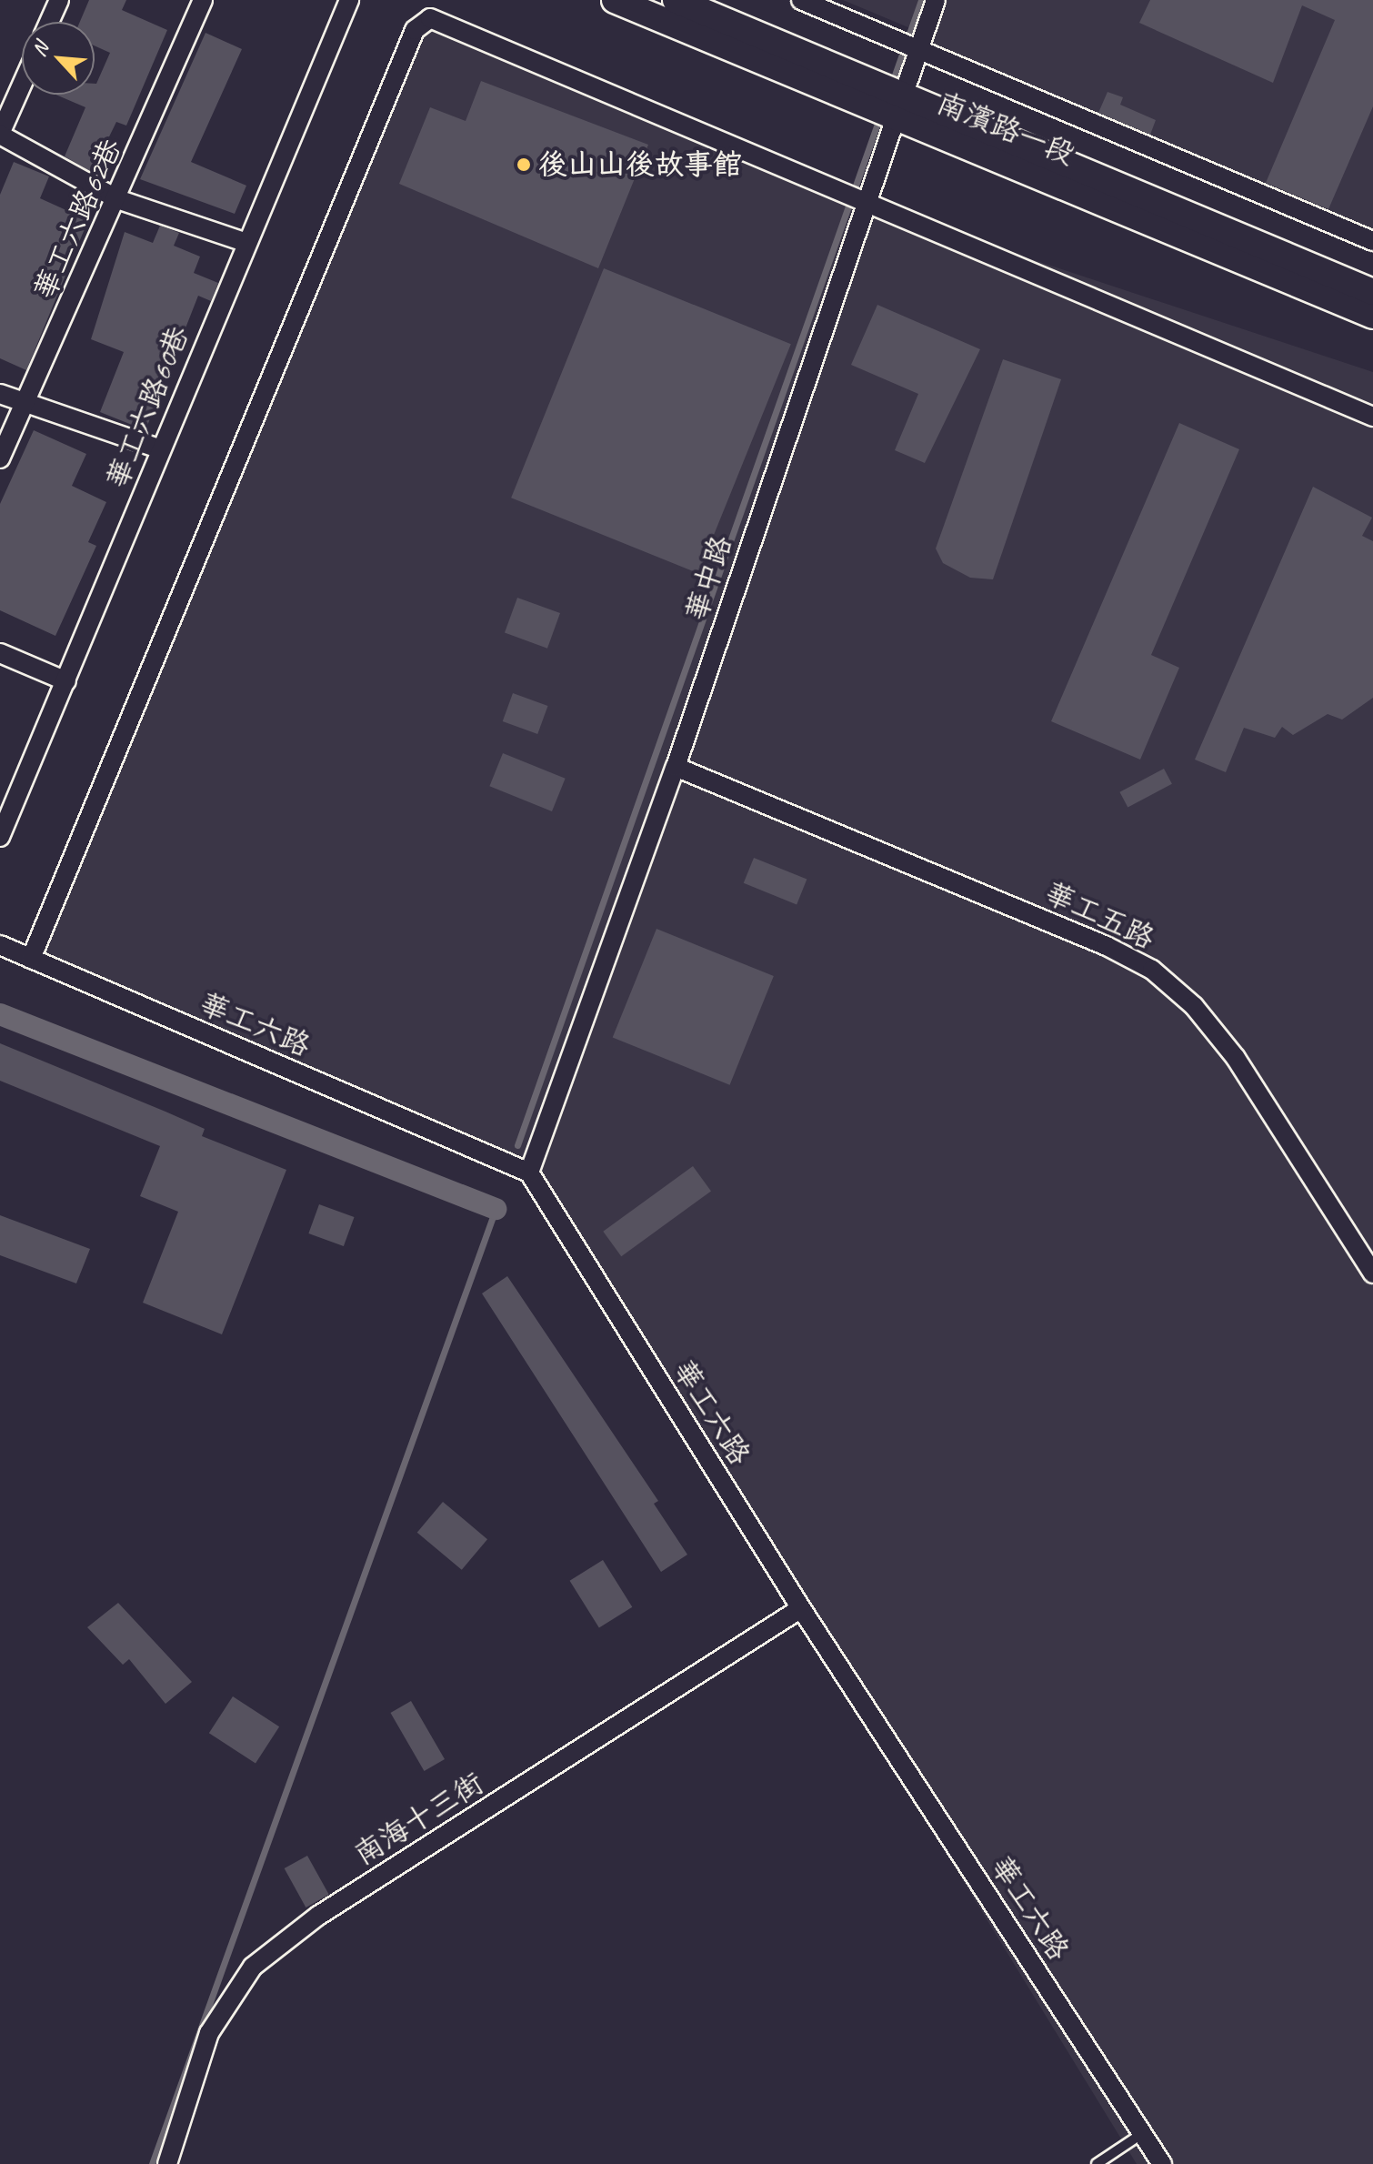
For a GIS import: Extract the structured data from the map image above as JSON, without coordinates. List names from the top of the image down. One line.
{"streets":{"main road":["南濱路一段"],"street":["華工六路62巷","華工六路60巷","華中路","華工五路","華工六路","南海十三街"]},"crossings":[["南濱路一段","華中路"],["華中路","華工五路"],["華中路","華工六路"],["華工六路","南海十三街"]],"places":["後山山後故事館"],"north":"top left"}
